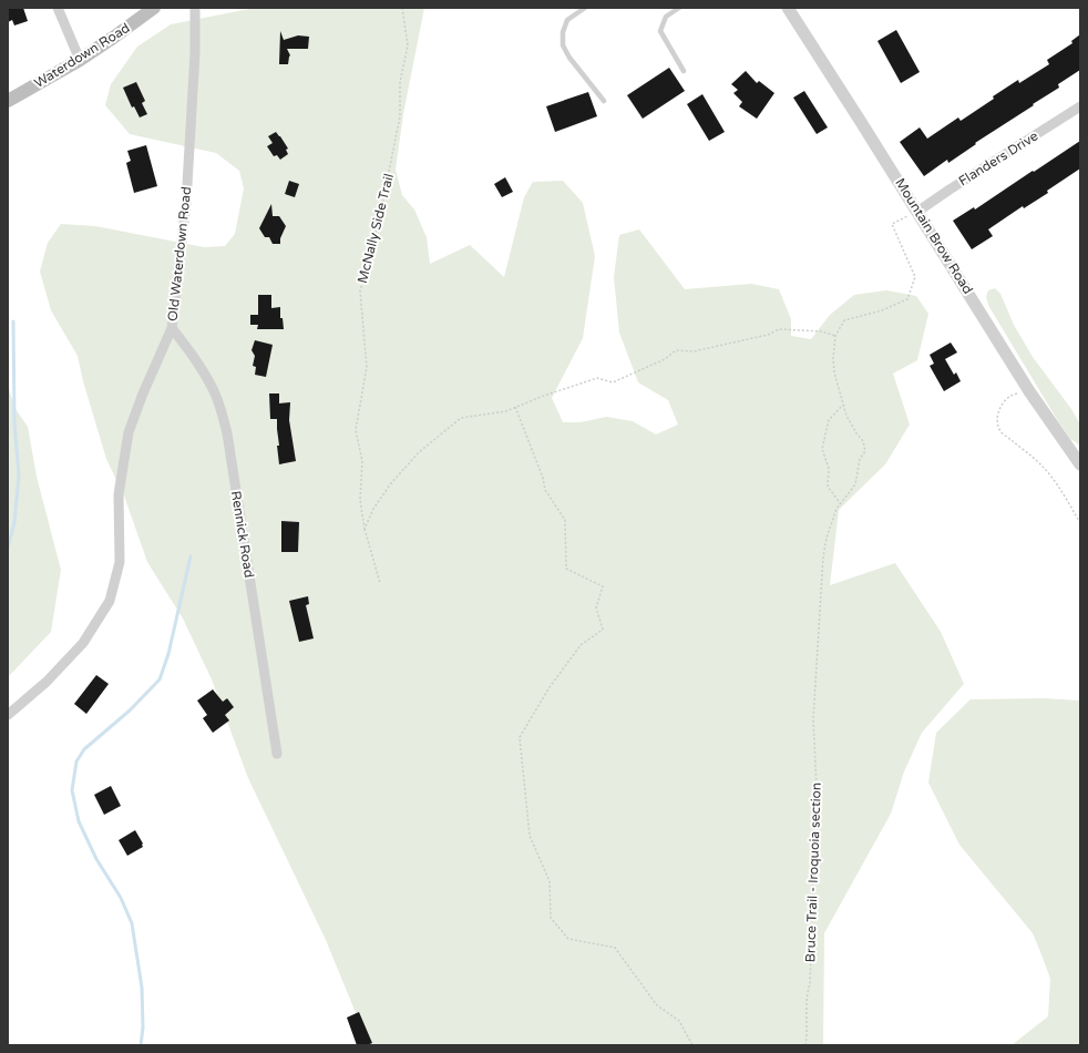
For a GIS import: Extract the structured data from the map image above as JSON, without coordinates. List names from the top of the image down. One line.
{"streets":{"main road":["Waterdown Road"],"street":["Flanders Drive","Mountain Brow Road","Old Waterdown Road","Rennick Road"],"path":["McNally Side Trail","Bruce Trail - Iroquoia section"]},"crossings":[["Flanders Drive","Mountain Brow Road"],["Old Waterdown Road","Rennick Road"]]}
